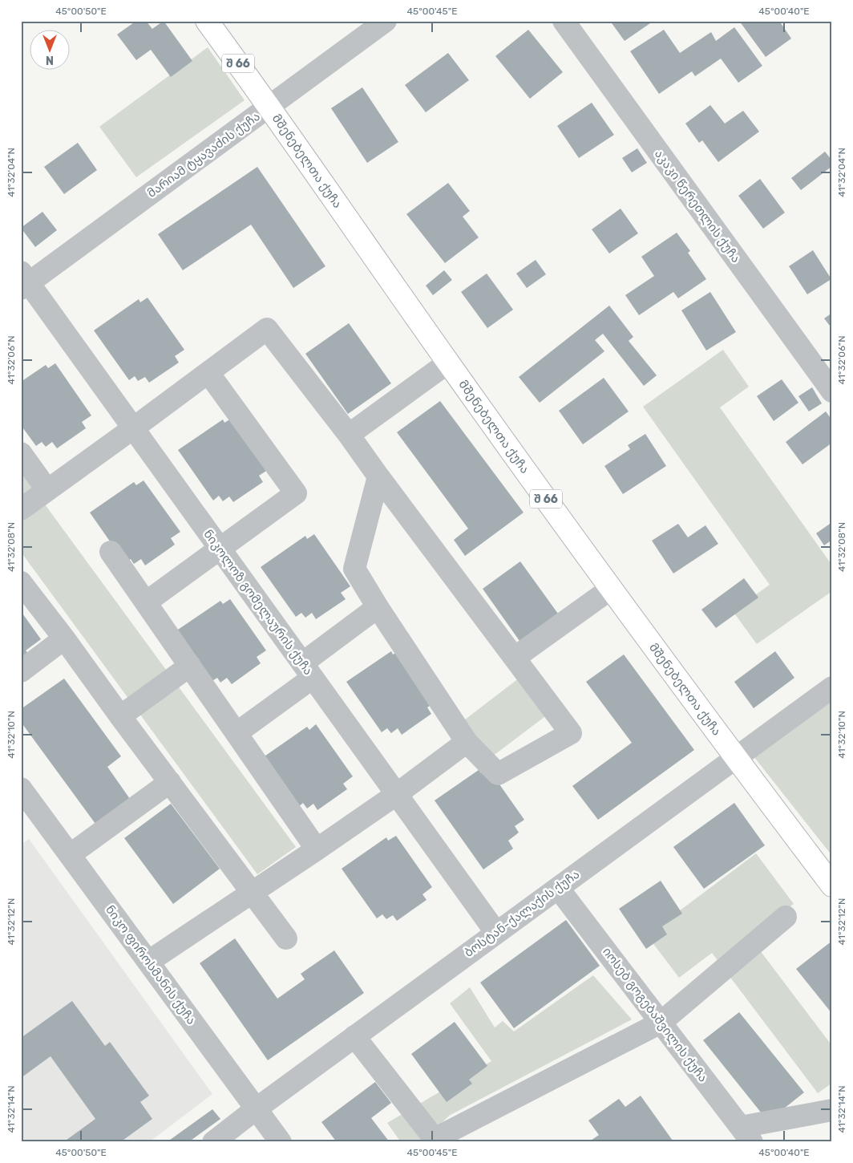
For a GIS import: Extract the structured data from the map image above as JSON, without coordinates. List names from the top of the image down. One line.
{"streets":{"main road":["შ 66","მშენებელთა ქუჩა"],"street":["მარიამ ტყავაძის ქუჩა","აკაკი წერეთლის ქუჩა","ნიკოლოზ გომელაურის ქუჩა","ბოსტან-ქალაქის ქუჩა","ნიკო ფიროსმანის ქუჩა","იოსებ გოგებაშვილის ქუჩა"]},"crossings":[["მარიამ ტყავაძის ქუჩა","მშენებელთა ქუჩა"],["მარიამ ტყავაძის ქუჩა","ნიკოლოზ გომელაურის ქუჩა"],["მშენებელთა ქუჩა","ბოსტან-ქალაქის ქუჩა"],["ნიკოლოზ გომელაურის ქუჩა","ბოსტან-ქალაქის ქუჩა"],["ბოსტან-ქალაქის ქუჩა","ნიკო ფიროსმანის ქუჩა"],["ბოსტან-ქალაქის ქუჩა","იოსებ გოგებაშვილის ქუჩა"]],"north":"bottom","coordinates":["45°00'50\"E","45°00'45\"E","45°00'40\"E","41°32'04\"N","41°32'06\"N","41°32'08\"N","41°32'10\"N","41°32'12\"N","41°32'14\"N"]}
